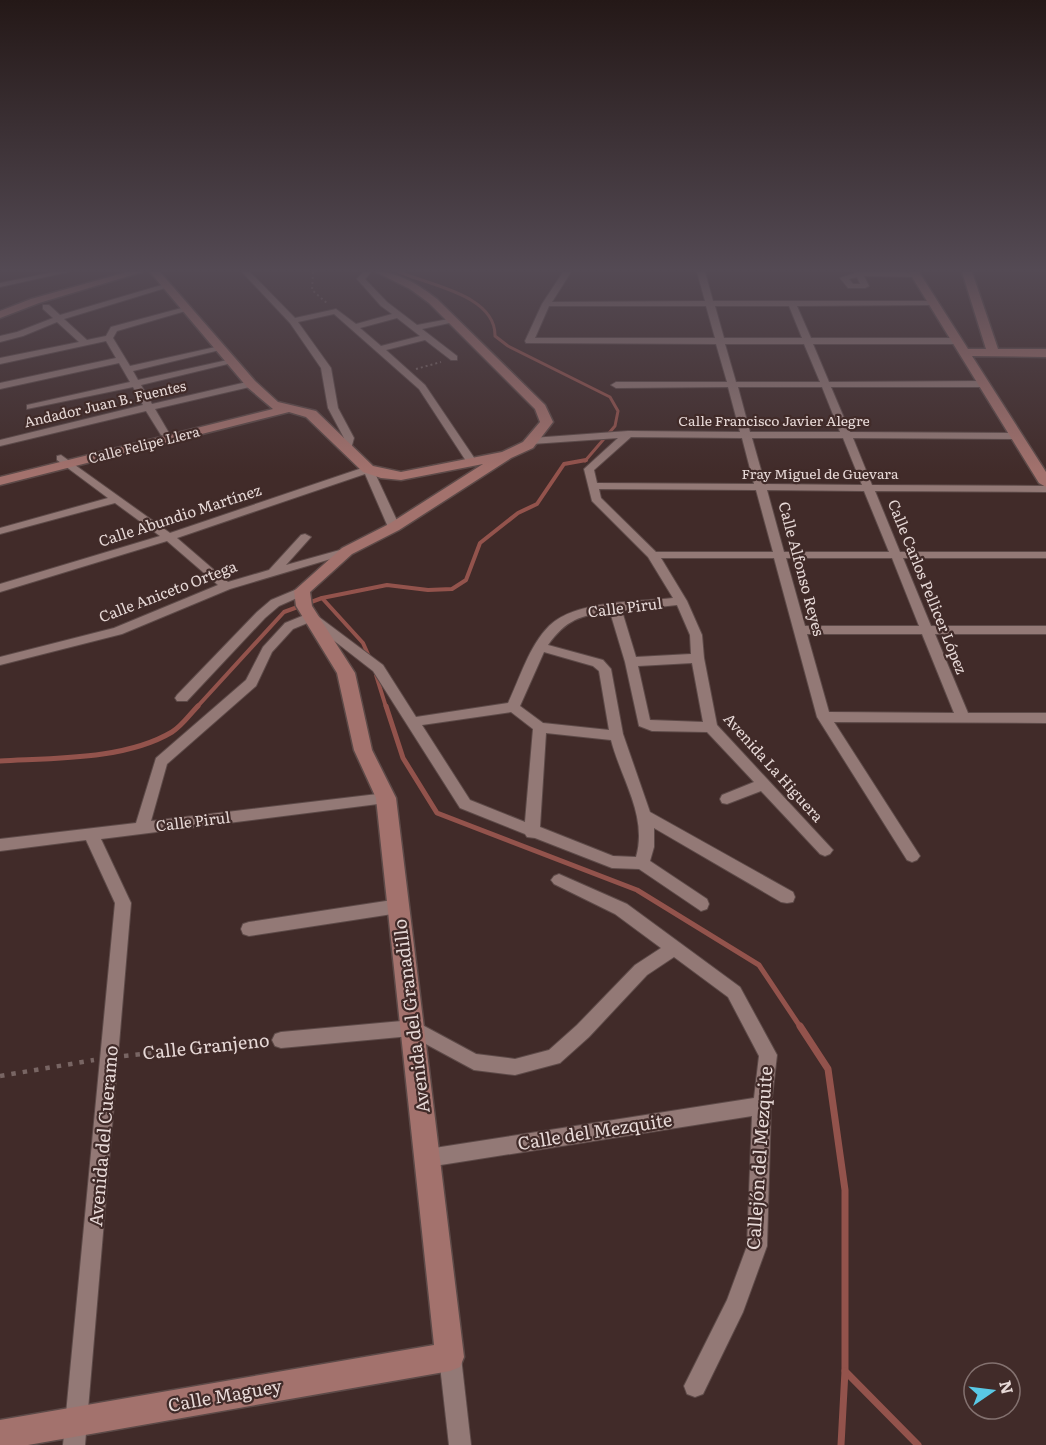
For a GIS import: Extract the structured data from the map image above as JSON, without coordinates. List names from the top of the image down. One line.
{"streets":{"street":["Andador Juan B. Fuentes","Calle Francisco Javier Alegre","Calle Felipe Llera","Fray Miguel de Guevara","Calle Abundio Martínez","Calle Alfonso Reyes","Calle Carlos Pellicer López","Calle Aniceto Ortega","Calle Pirul","Avenida La Higuera","Avenida del Granadillo","Calle Granjeno","Calle del Mezquite","Avenida del Cueramo","Callejón del Mezquite","Calle Maguey"]},"crossings":[["Calle Francisco Javier Alegre","Calle Alfonso Reyes"],["Calle Francisco Javier Alegre","Calle Carlos Pellicer López"],["Fray Miguel de Guevara","Calle Alfonso Reyes"],["Fray Miguel de Guevara","Calle Carlos Pellicer López"],["Fray Miguel de Guevara","Avenida La Higuera"],["Calle Pirul","Avenida La Higuera"],["Calle Pirul","Avenida del Granadillo"],["Calle Pirul","Avenida del Cueramo"],["Avenida del Granadillo","Calle Granjeno"],["Avenida del Granadillo","Calle del Mezquite"],["Avenida del Granadillo","Calle Maguey"],["Calle Granjeno","Avenida del Cueramo"],["Calle del Mezquite","Callejón del Mezquite"],["Avenida del Cueramo","Calle Maguey"]],"north":"right"}
